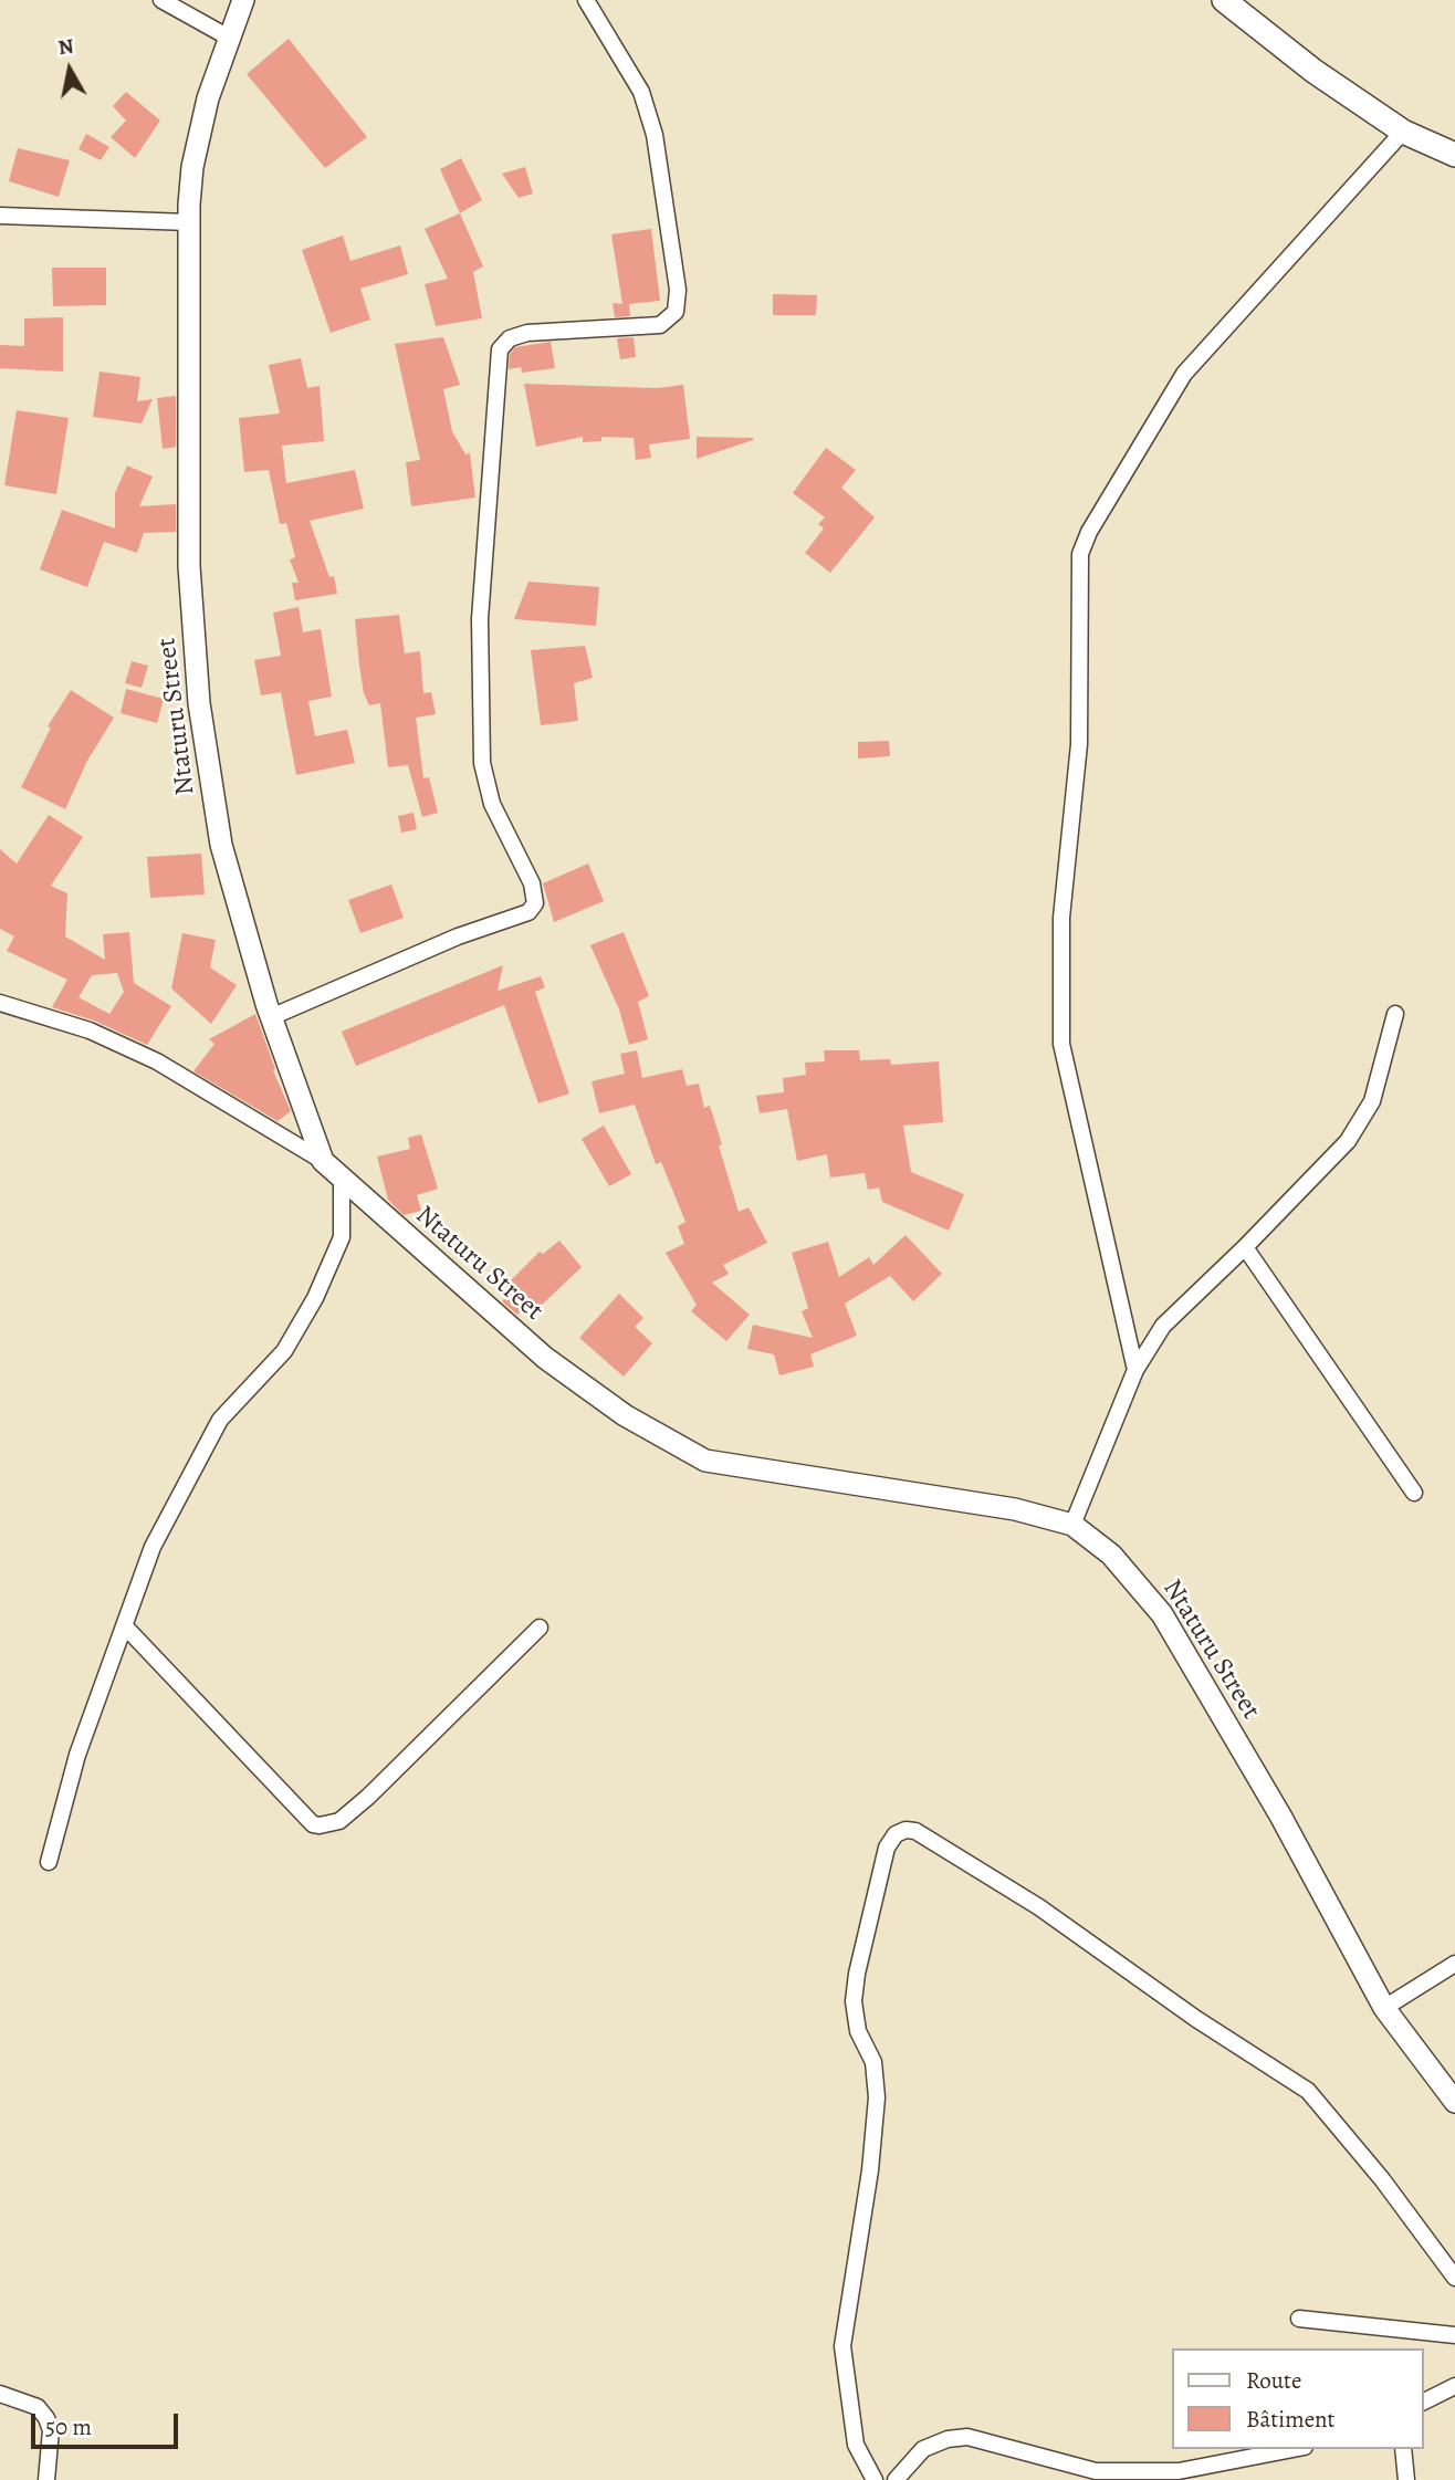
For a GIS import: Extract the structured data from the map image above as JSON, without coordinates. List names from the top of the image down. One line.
{"streets":{"street":["Ntaturu Street"]},"legend":["Route","Bâtiment"],"scale_bar":"50 m","north":"top"}
